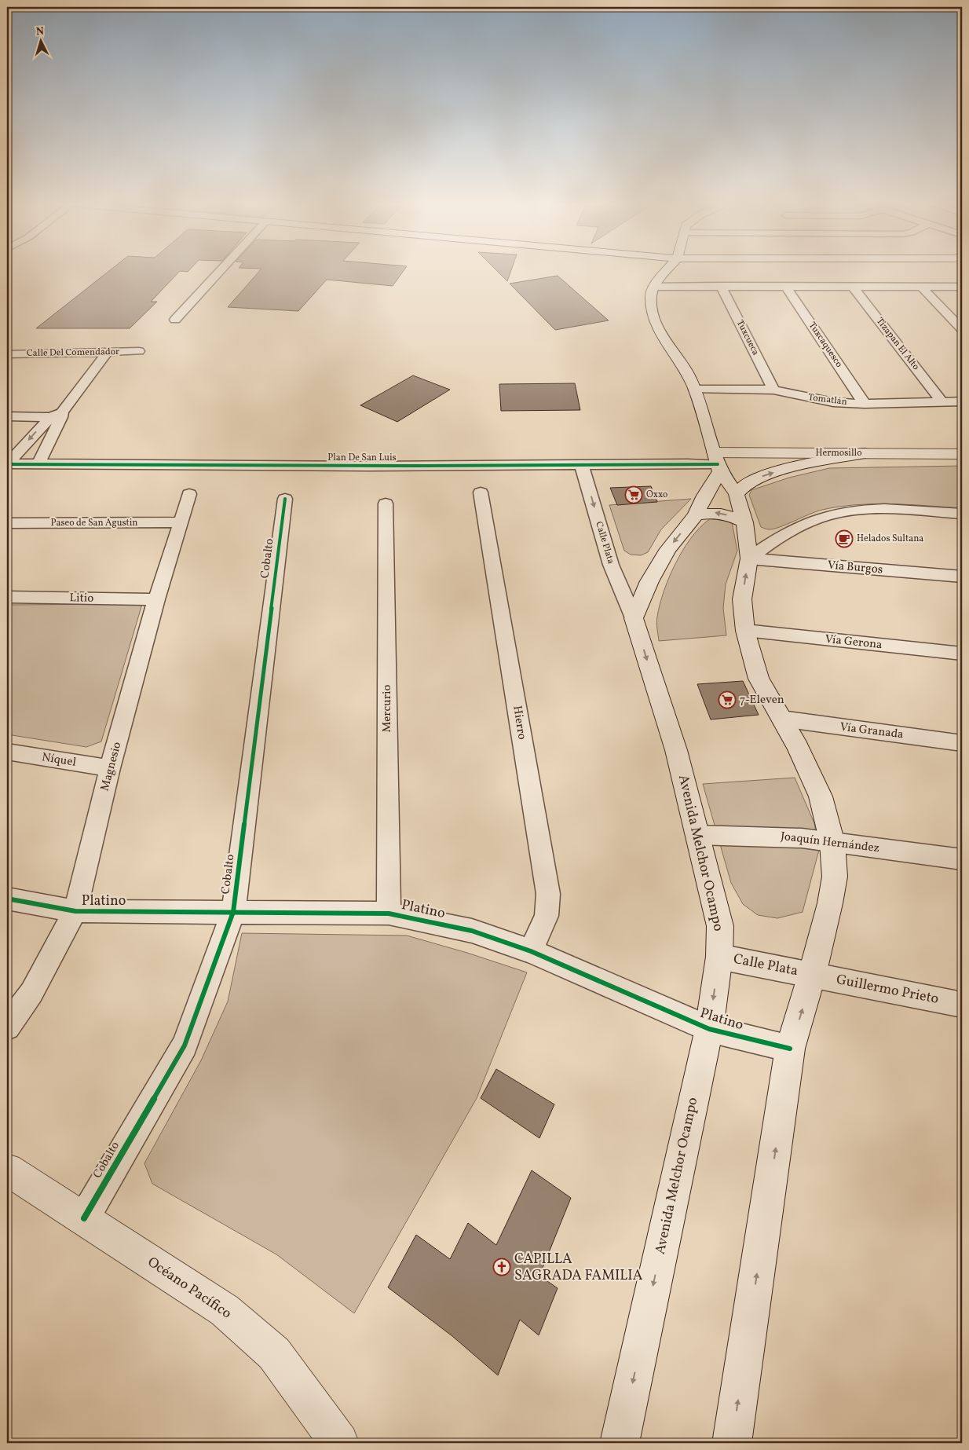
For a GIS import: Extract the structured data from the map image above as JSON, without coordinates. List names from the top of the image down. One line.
{"streets":{"main road":["Hermosillo","Avenida Melchor Ocampo","Océano Pacífico"],"street":["Tuxcueca","Tizapan El Alto","Tuxcaquesco","Calle Del Comendador","Tomatlán","Plan De San Luis","Paseo de San Agustin","Calle Plata","Cobalto","Vía Burgos","Litio","Vía Gerona","Mercurio","Hierro","Vía Granada","Níquel","Magnesio","Joaquín Hernández","Platino","Guillermo Prieto"]},"crossings":[["Tuxcueca","Tomatlán"],["Tizapan El Alto","Tomatlán"],["Tuxcaquesco","Tomatlán"],["Hermosillo","Plan De San Luis"],["Plan De San Luis","Calle Plata"],["Paseo de San Agustin","Magnesio"],["Calle Plata","Avenida Melchor Ocampo"],["Calle Plata","Guillermo Prieto"],["Cobalto","Platino"],["Cobalto","Océano Pacífico"],["Litio","Magnesio"],["Mercurio","Platino"],["Hierro","Platino"],["Níquel","Magnesio"],["Magnesio","Platino"],["Joaquín Hernández","Avenida Melchor Ocampo"],["Avenida Melchor Ocampo","Platino"]],"one_way":["Calle Plata"],"places":{"supermarket":["Oxxo","7-Eleven"],"cafe":["Helados Sultana"],"church":["CAPILLA SAGRADA FAMILIA"]},"north":"top"}
